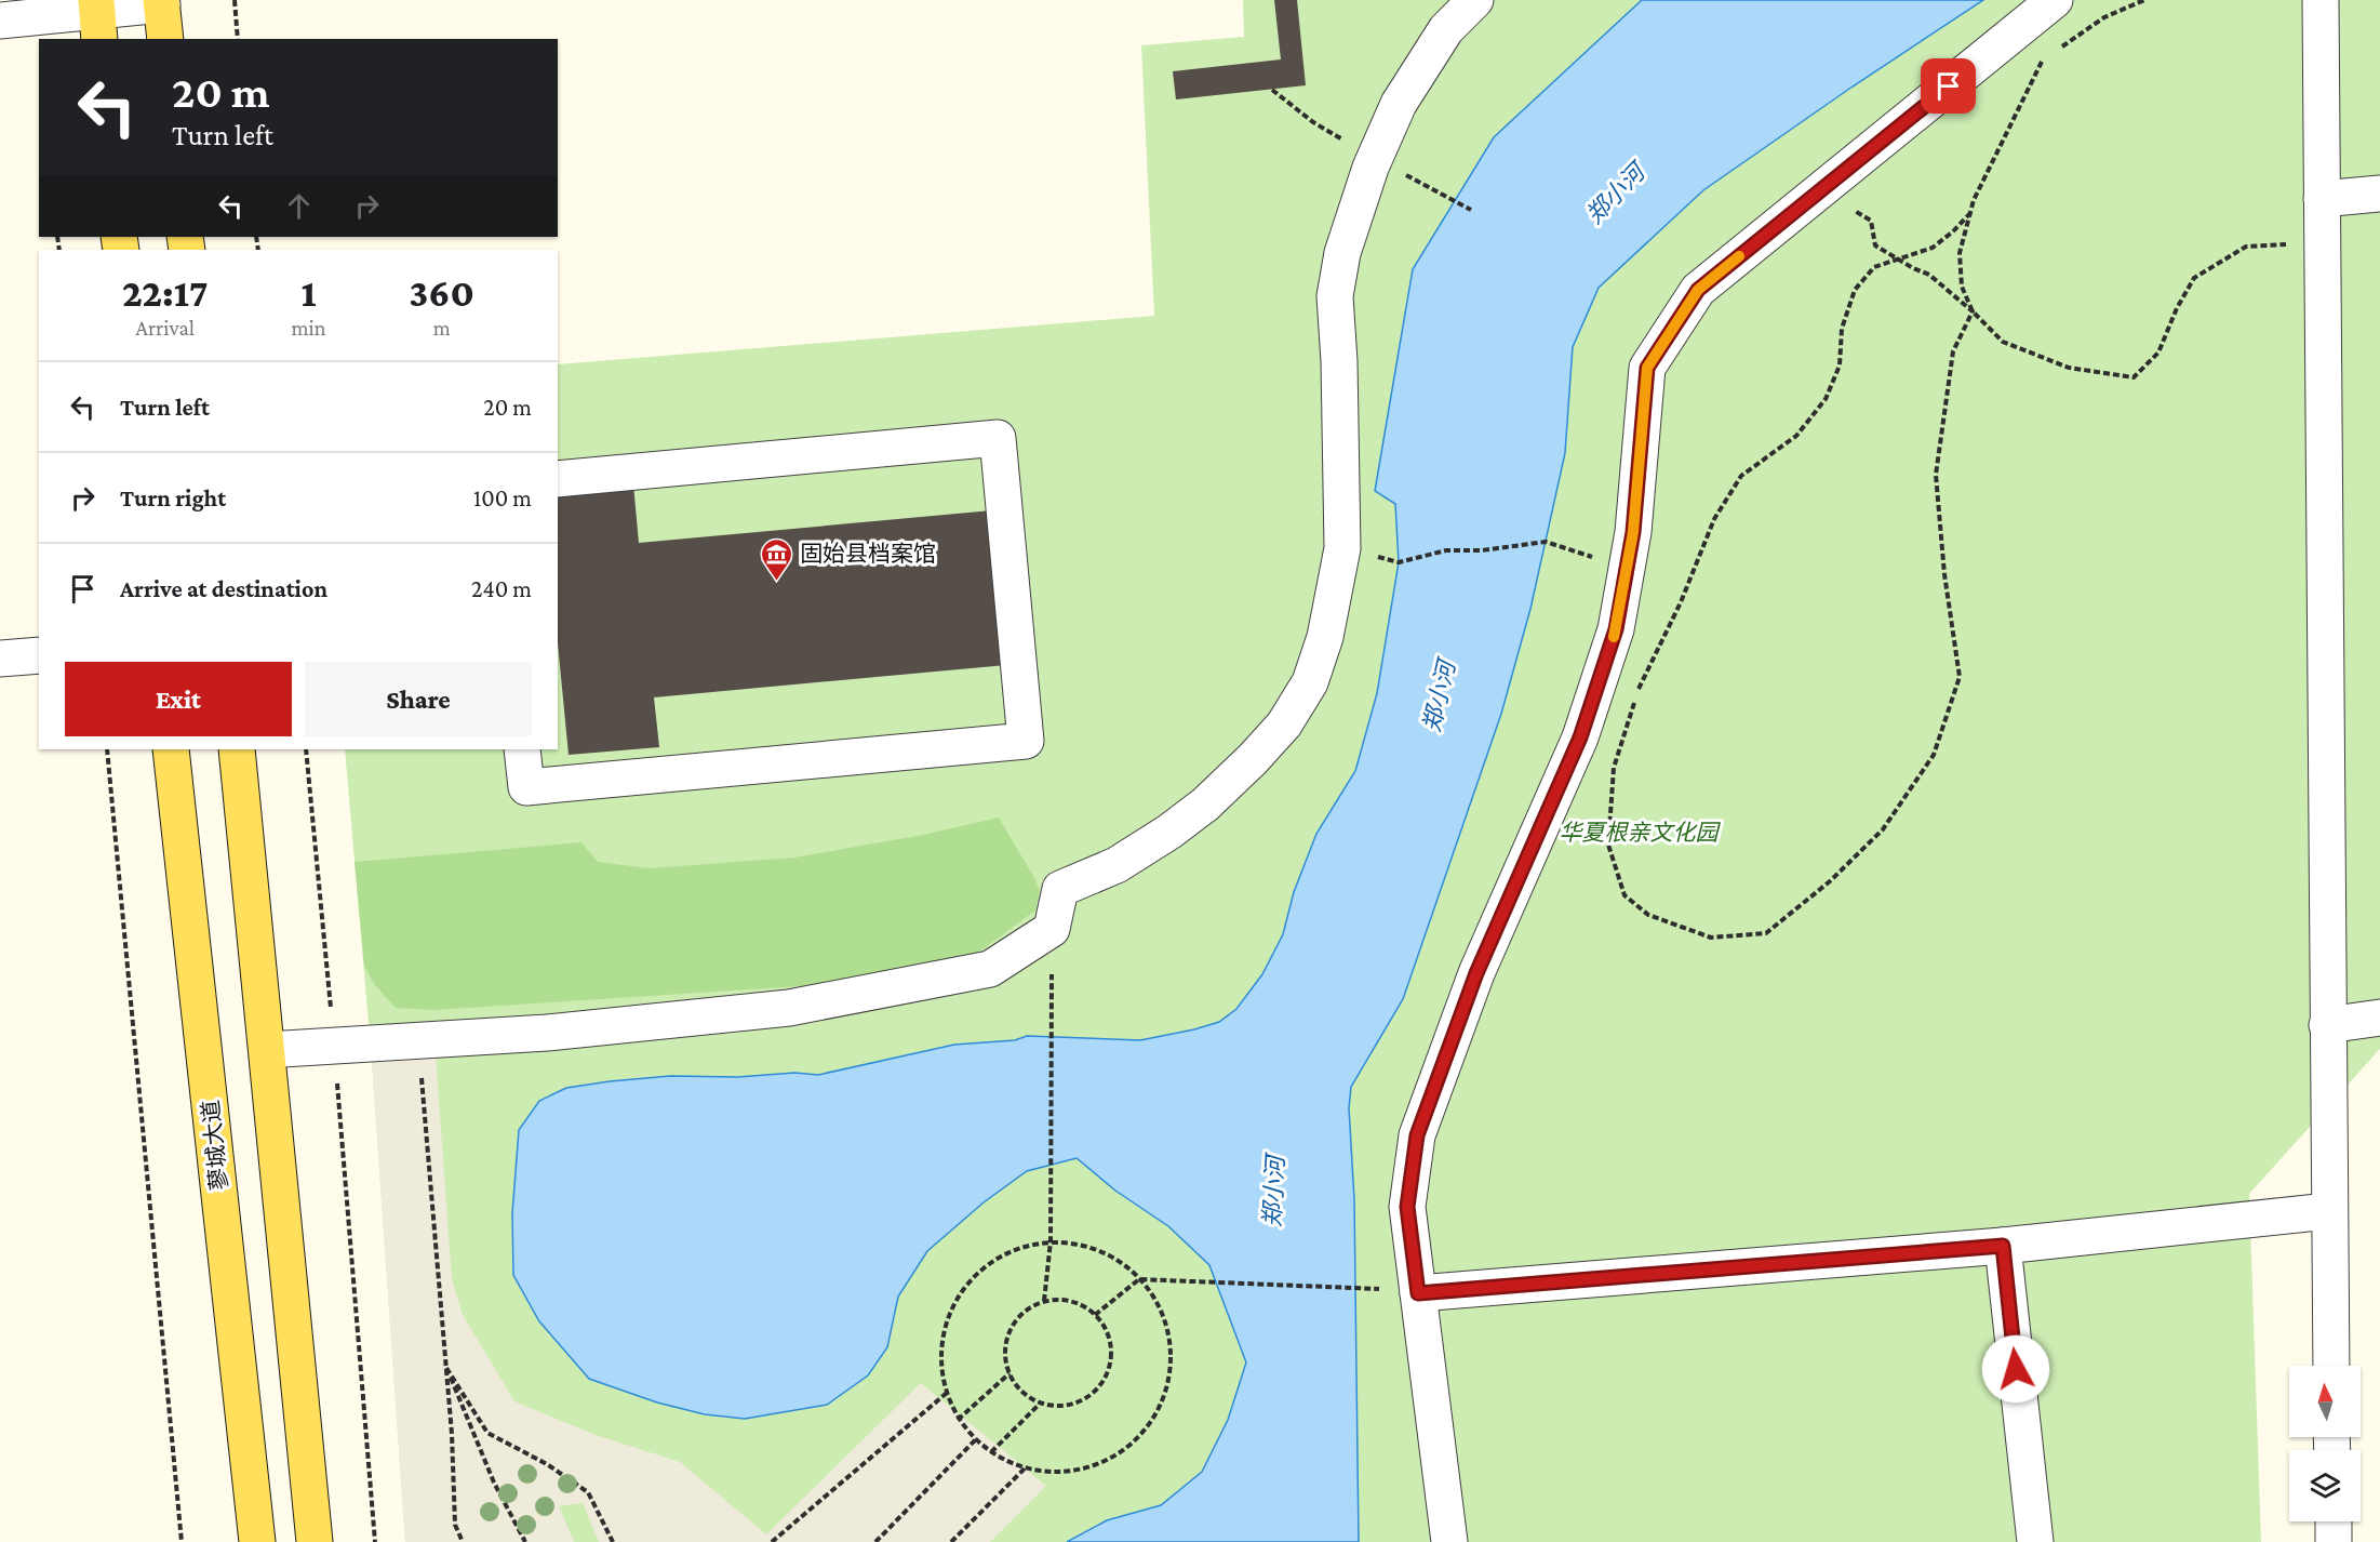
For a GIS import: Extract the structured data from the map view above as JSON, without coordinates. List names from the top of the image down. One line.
{"streets":{"main road":["蓼城大道"]},"water":["郑小河"],"parks":["华夏根亲文化园"],"places":{"museum":["固始县档案馆"]},"north":"top","page":{"turn":["20 m","Turn left"],"eta":["22:17","Arrival","1","min","360","m"],"list":[{"name":"Turn left","value":"20 m"},{"name":"Turn right","value":"100 m"},{"name":"Arrive at destination","value":"240 m"}],"buttons":["Exit","Share"]}}
